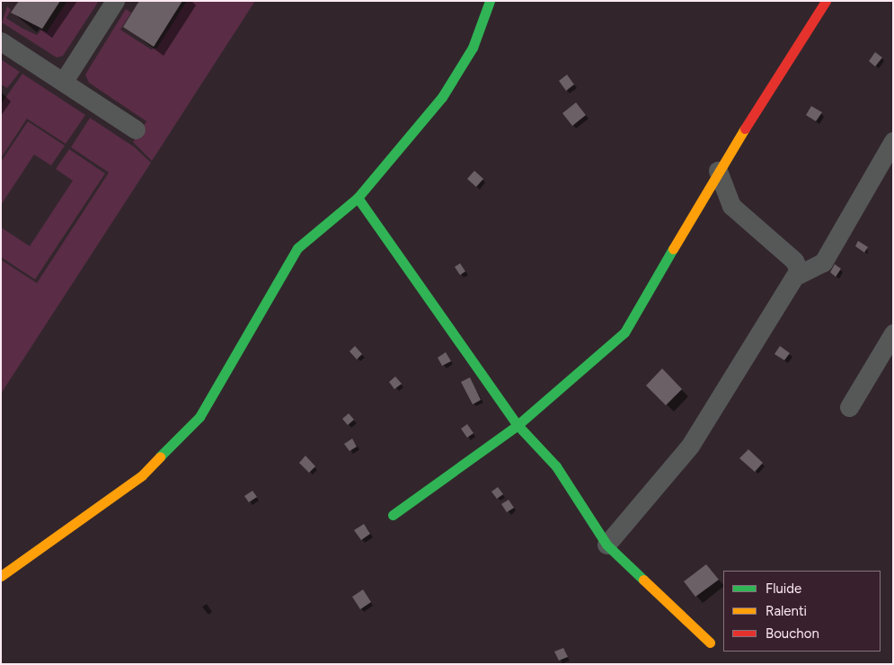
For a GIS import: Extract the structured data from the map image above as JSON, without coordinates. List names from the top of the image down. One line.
{"legend":["Fluide","Ralenti","Bouchon"]}
